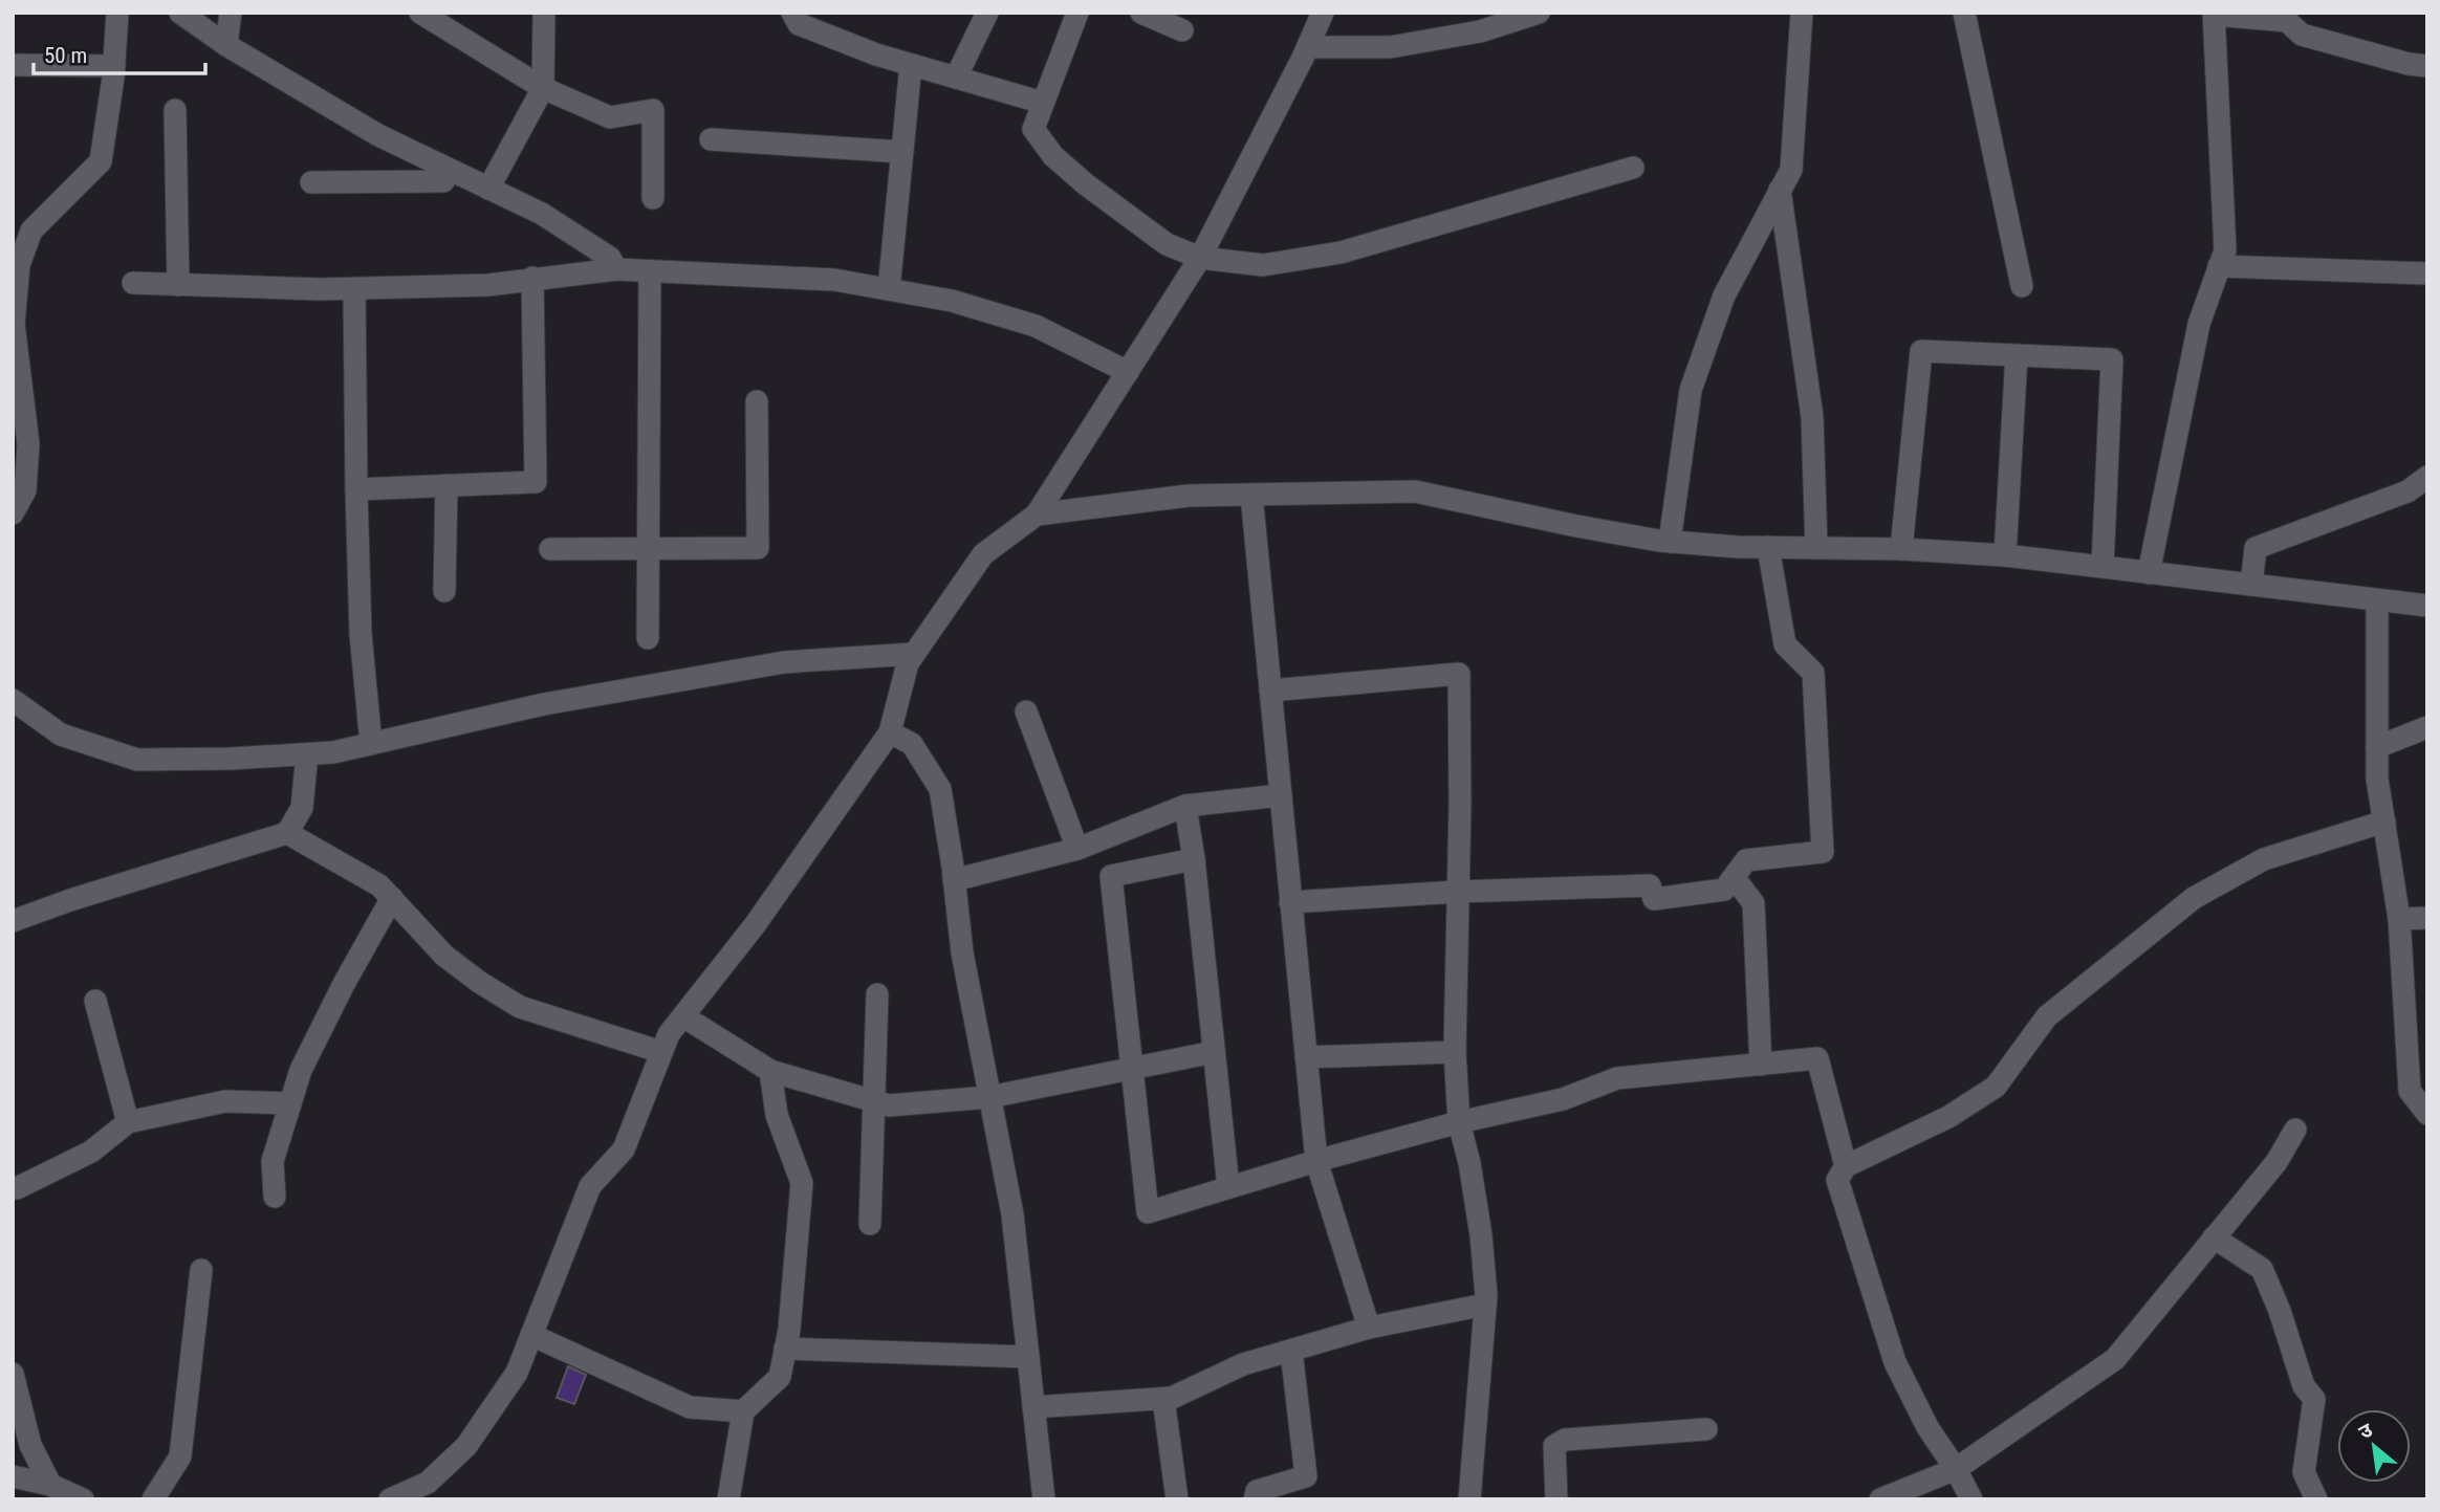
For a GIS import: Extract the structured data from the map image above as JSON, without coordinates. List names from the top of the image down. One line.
{"scale_bar":"50 m","north":"top left"}
